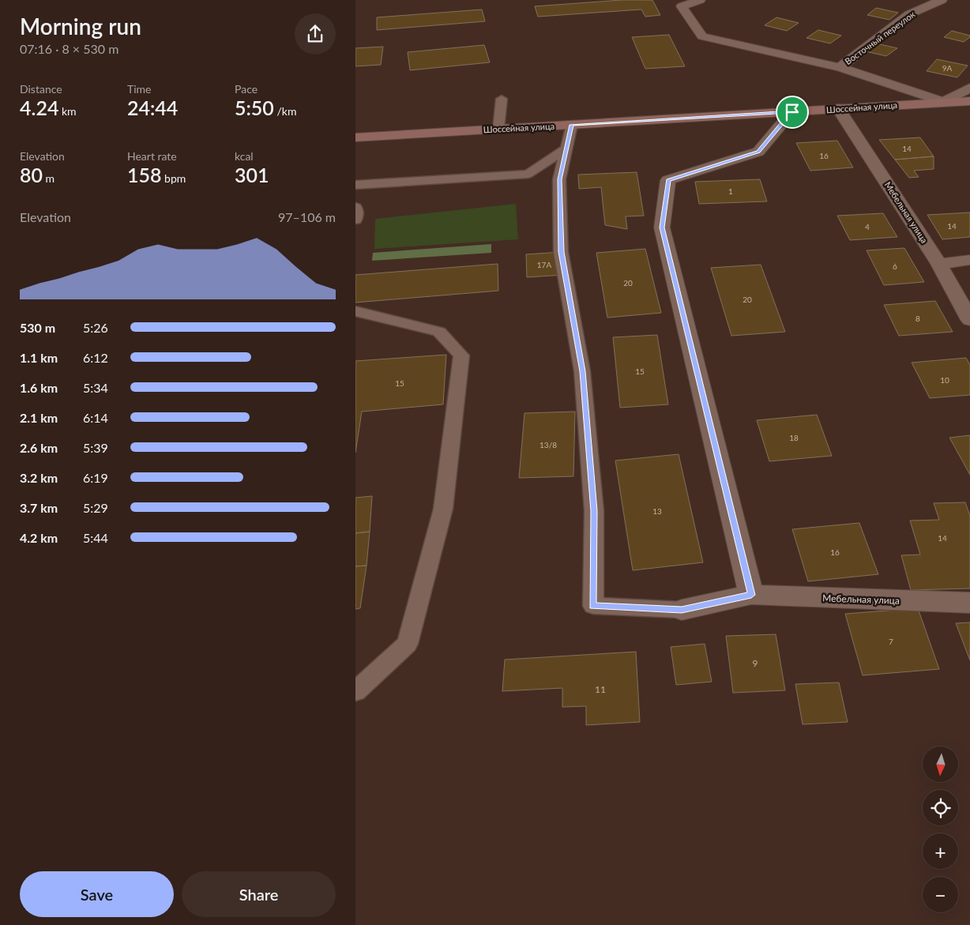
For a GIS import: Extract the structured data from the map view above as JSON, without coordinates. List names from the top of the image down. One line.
{"streets":{"main road":["Шоссейная улица"],"street":["Восточный переулок","Мебельная улица"]},"crossings":[["Восточный переулок","Шоссейная улица"],["Шоссейная улица","Мебельная улица"]],"house_numbers":["9А","14","16","1","14","4","17А","6","20","20","8","15","10","15","18","13/8","13","14","16","7","9","11"],"north":"bottom","page":{"heading":["Morning run","07:16 · 8 × 530 m"],"stats":[["Distance","4.24 km"],["Time","24:44"],["Pace","5:50 /km"],["Elevation","80 m"],["Heart rate","158 bpm"],["kcal","301"]],"chart":["Elevation","97–106 m"],"list":[{"name":"530 m","note":"5:26"},{"name":"1.1 km","note":"6:12"},{"name":"1.6 km","note":"5:34"},{"name":"2.1 km","note":"6:14"},{"name":"2.6 km","note":"5:39"},{"name":"3.2 km","note":"6:19"},{"name":"3.7 km","note":"5:29"},{"name":"4.2 km","note":"5:44"}],"map_buttons":["+","−"],"buttons":["Save","Share"]}}
